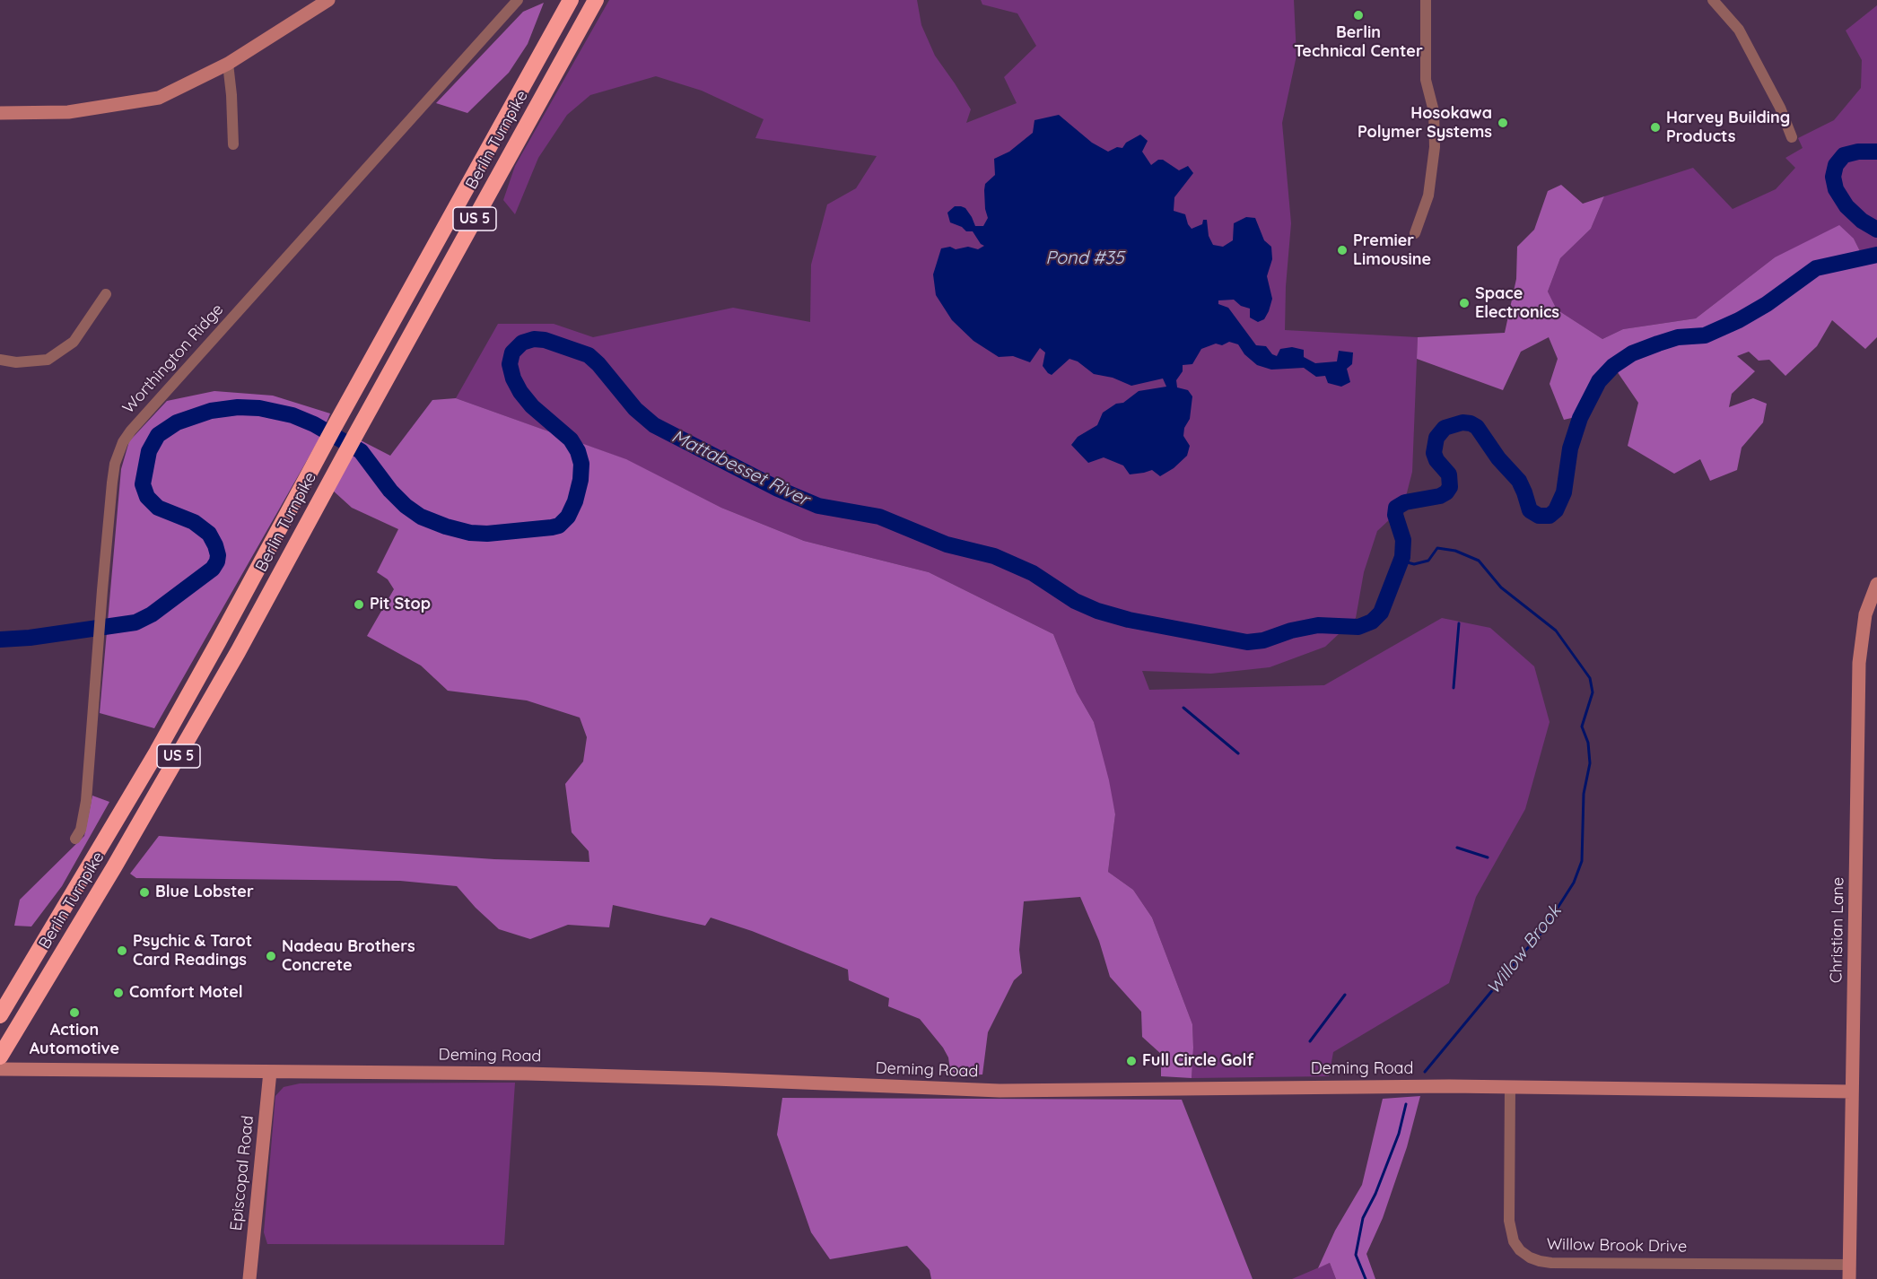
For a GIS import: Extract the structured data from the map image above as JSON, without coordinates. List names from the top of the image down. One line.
{"streets":{"highway":["Berlin Turnpike","US 5"],"street":["Worthington Ridge","Christian Lane","Deming Road","Episcopal Road","Willow Brook Drive"]},"crossings":[["Christian Lane","Deming Road"],["Christian Lane","Willow Brook Drive"],["Deming Road","Episcopal Road"],["Deming Road","Willow Brook Drive"]],"water":["Pond #35","Mattabesset River","Willow Brook"],"places":["Berlin Technical Center","Hosokawa Polymer Systems","Harvey Building Products","Premier Limousine","Space Electronics","Pit Stop","Blue Lobster","Psychic & Tarot Card Readings","Nadeau Brothers Concrete","Comfort Motel","Action Automotive","Full Circle Golf"]}
